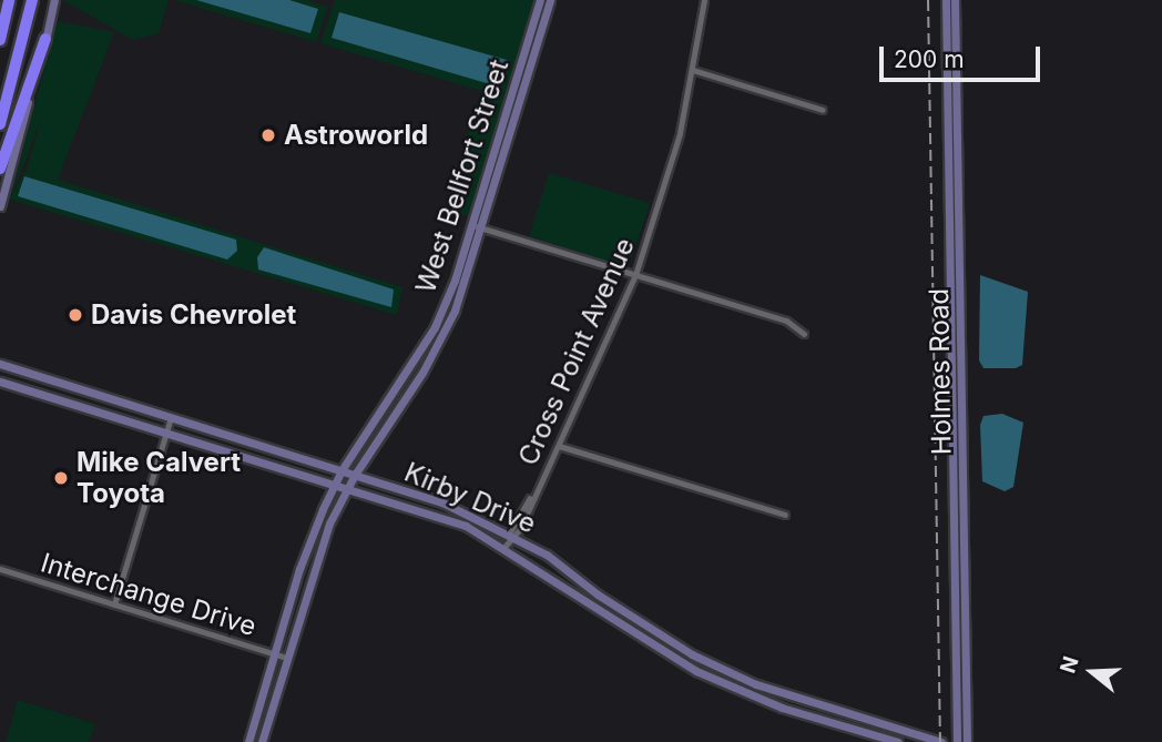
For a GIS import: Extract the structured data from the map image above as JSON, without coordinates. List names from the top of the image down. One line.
{"streets":{"main road":["West Bellfort Street","Holmes Road","Kirby Drive"],"street":["Cross Point Avenue","Interchange Drive"]},"crossings":[["West Bellfort Street","Kirby Drive"],["West Bellfort Street","Interchange Drive"],["Cross Point Avenue","Kirby Drive"]],"places":["Astroworld","Davis Chevrolet","Mike Calvert Toyota"],"scale_bar":"200 m","north":"left"}
